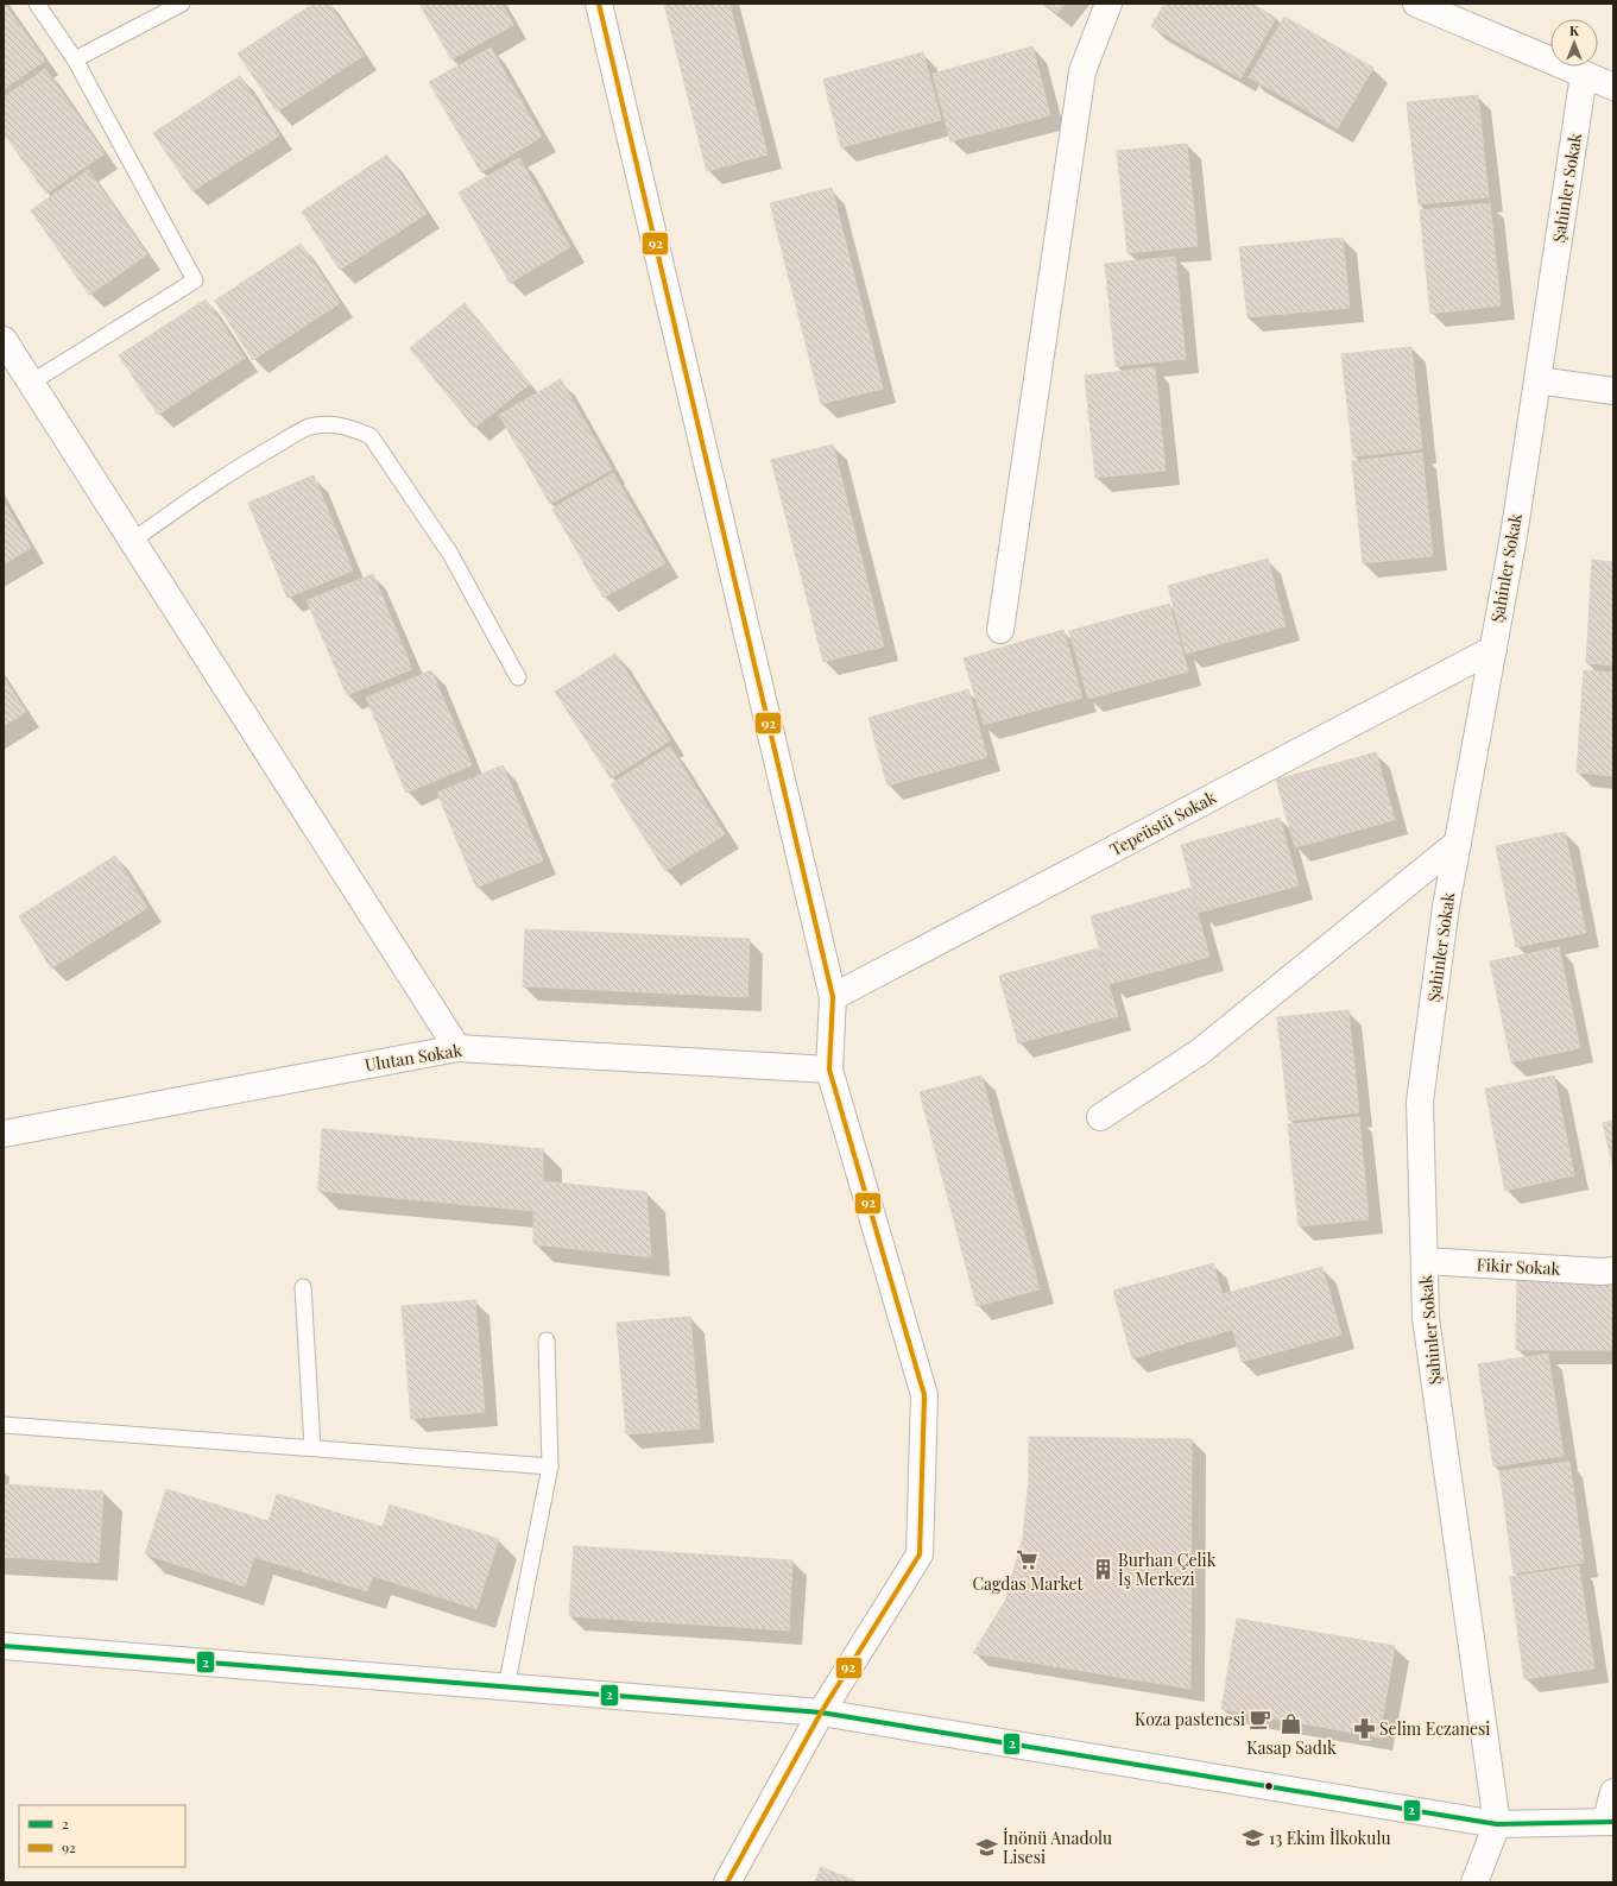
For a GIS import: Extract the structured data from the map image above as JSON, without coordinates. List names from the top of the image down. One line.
{"streets":{"street":["Şahinler Sokak","Tepeüstü Sokak","Ulutan Sokak","Fikir Sokak"]},"crossings":[["Şahinler Sokak","Tepeüstü Sokak"],["Şahinler Sokak","Fikir Sokak"]],"places":{"supermarket":["Cagdas Market"],"building":["Burhan Çelik İş Merkezi"],"cafe":["Koza pastenesi"],"shop":["Kasap Sadık"],"pharmacy":["Selim Eczanesi"],"school or university":["13 Ekim İlkokulu","İnönü Anadolu Lisesi"]},"lines":["transit line 92","transit line 2"],"legend":["2","92"],"north":"top"}
